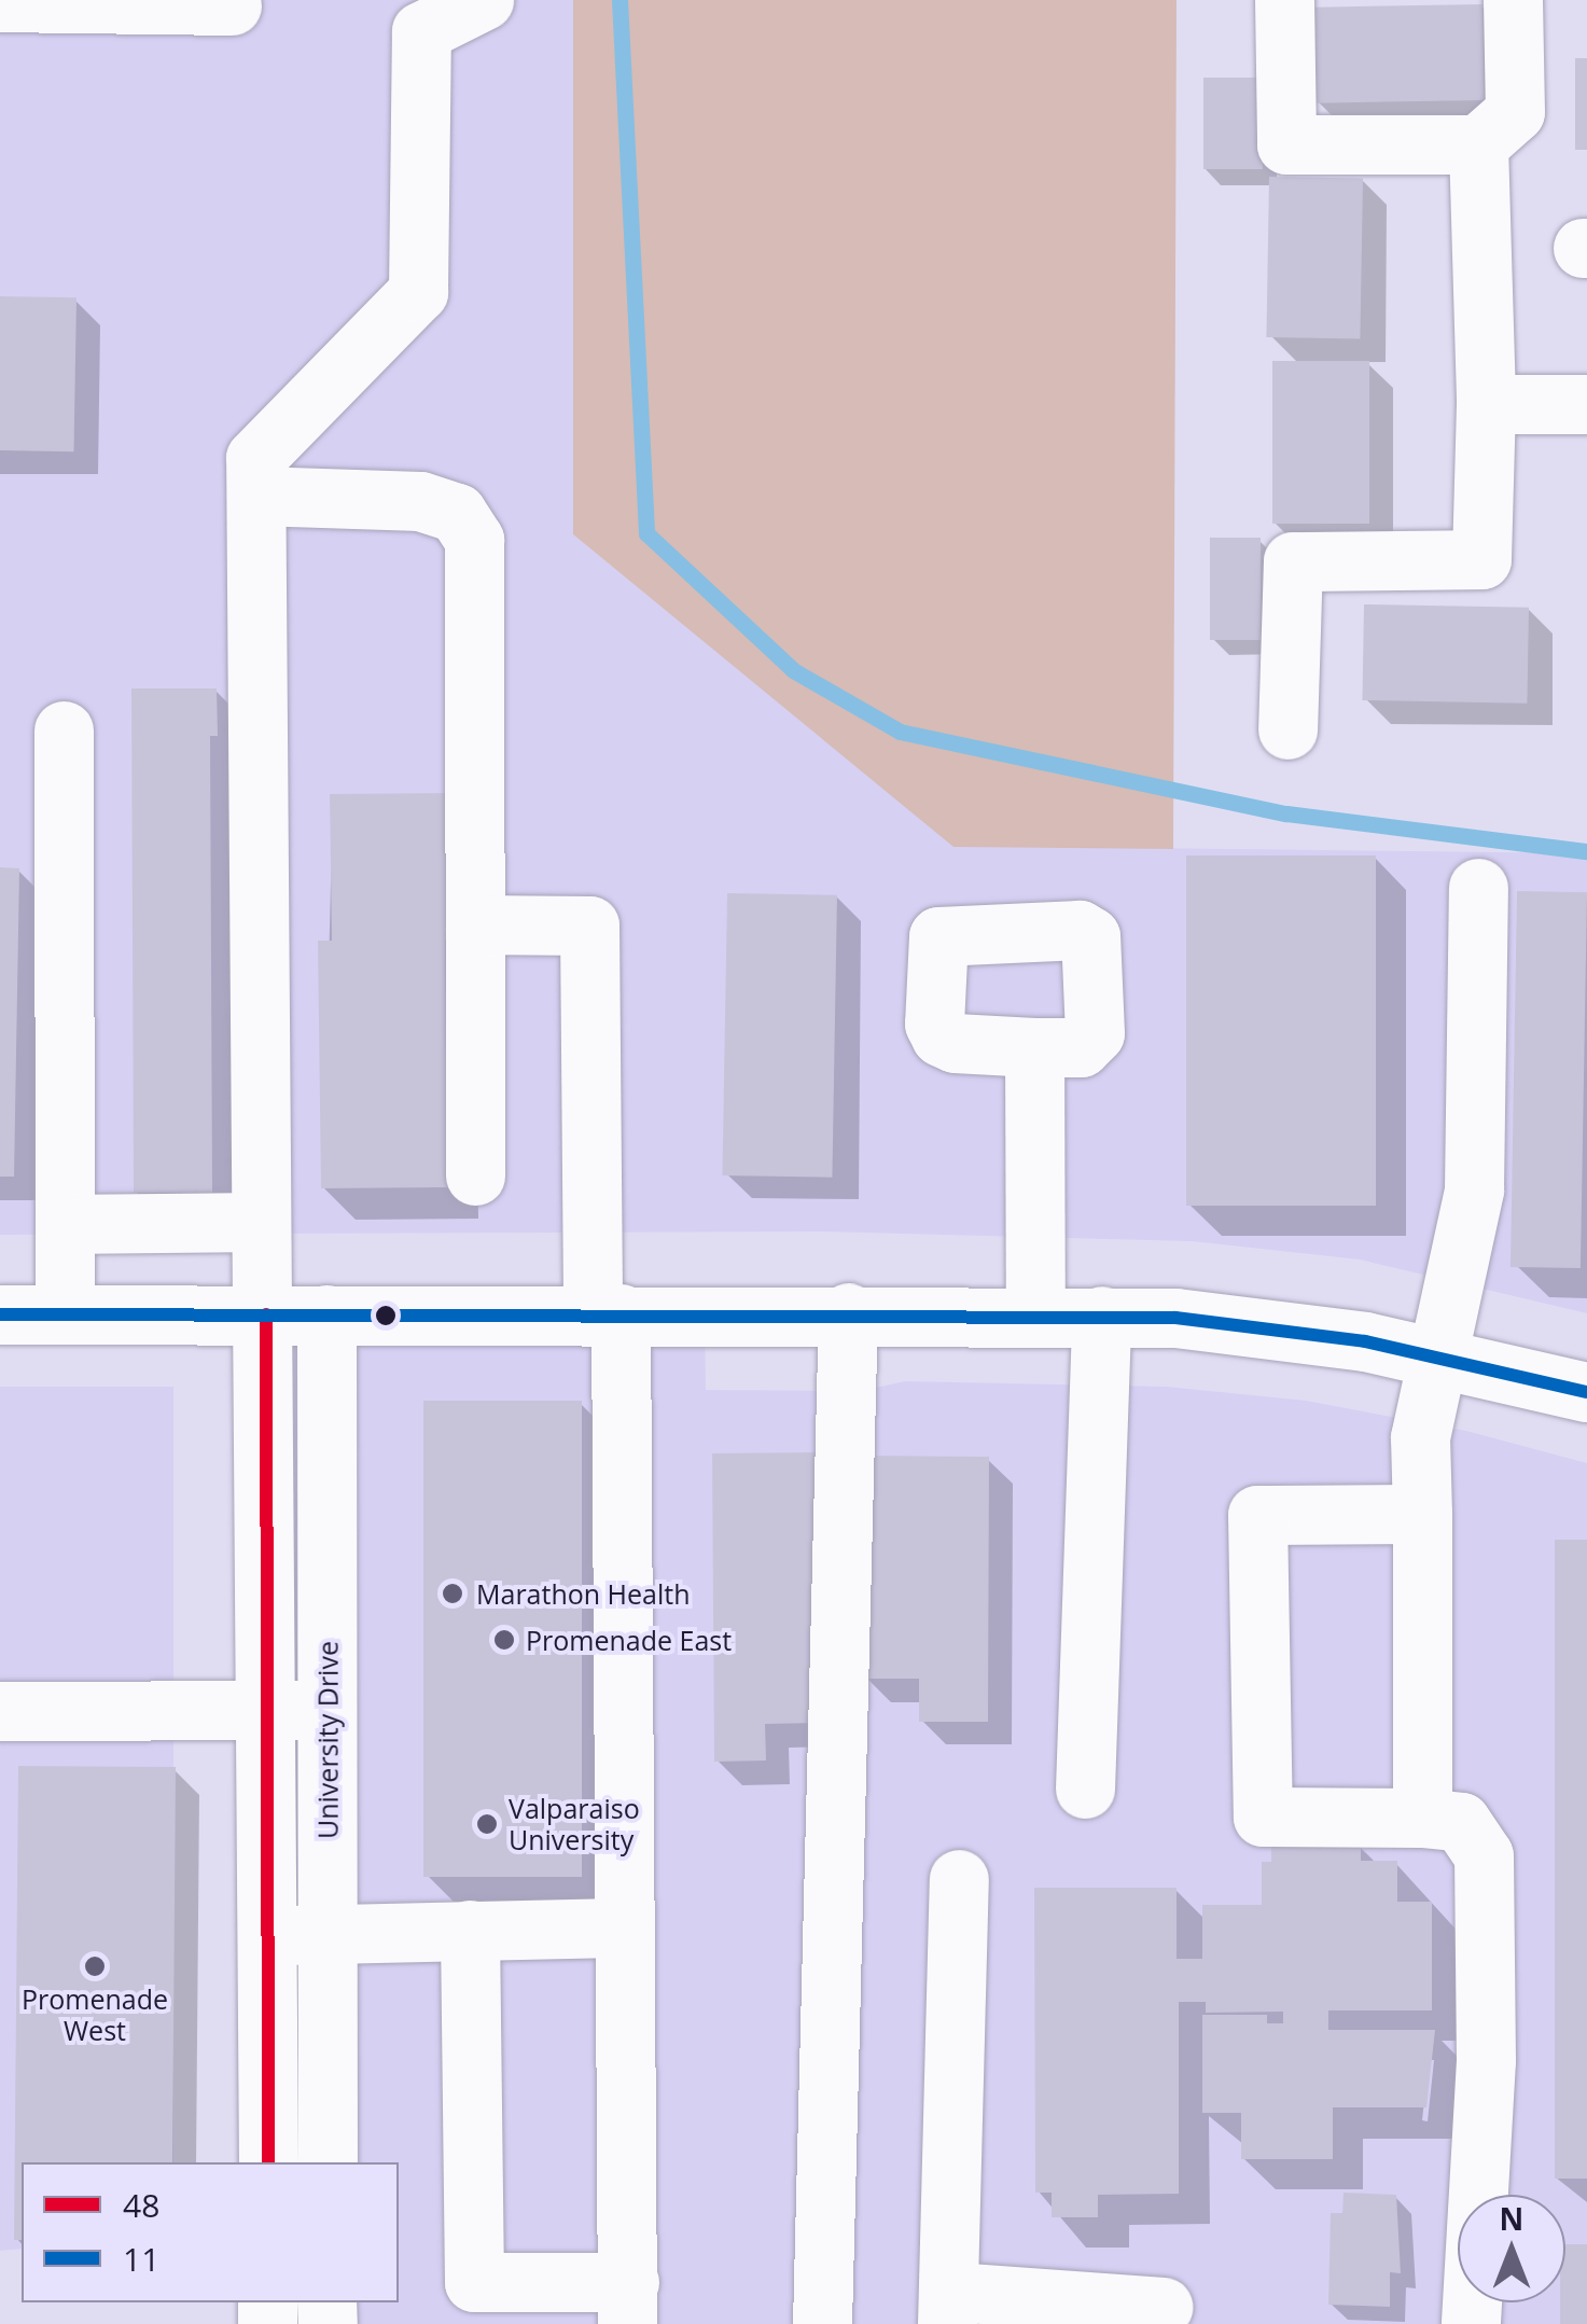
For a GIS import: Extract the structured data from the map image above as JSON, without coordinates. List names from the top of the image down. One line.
{"streets":{"street":["University Drive"]},"places":["Marathon Health","Promenade East","Valparaiso University","Promenade West"],"lines":["transit line 48","transit line 11"],"legend":["48","11"],"north":"top"}
